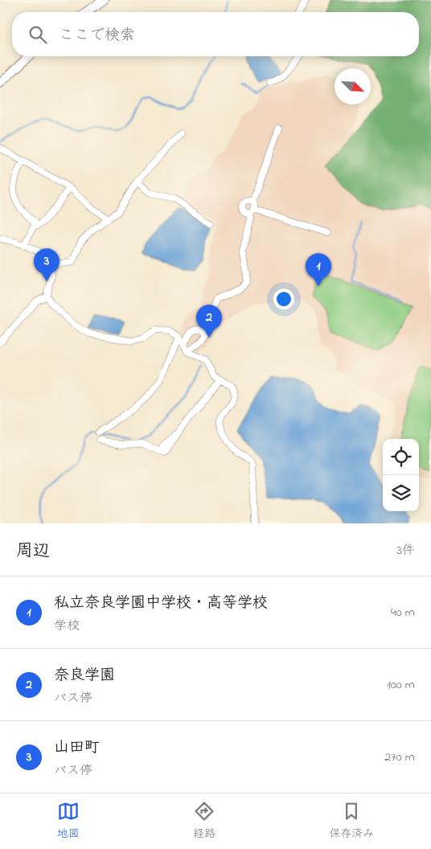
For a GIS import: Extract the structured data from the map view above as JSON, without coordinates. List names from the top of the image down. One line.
{"north":"bottom right","page":{"search":"ここで検索","pins":["3","1","2"],"heading":["周辺","3件"],"list":[{"mark":"1","name":"私立奈良学園中学校・高等学校","note":"学校","value":"40 m"},{"mark":"2","name":"奈良学園","note":"バス停","value":"100 m"},{"mark":"3","name":"山田町","note":"バス停","value":"270 m"}],"nav":["地図","経路","保存済み"]}}
